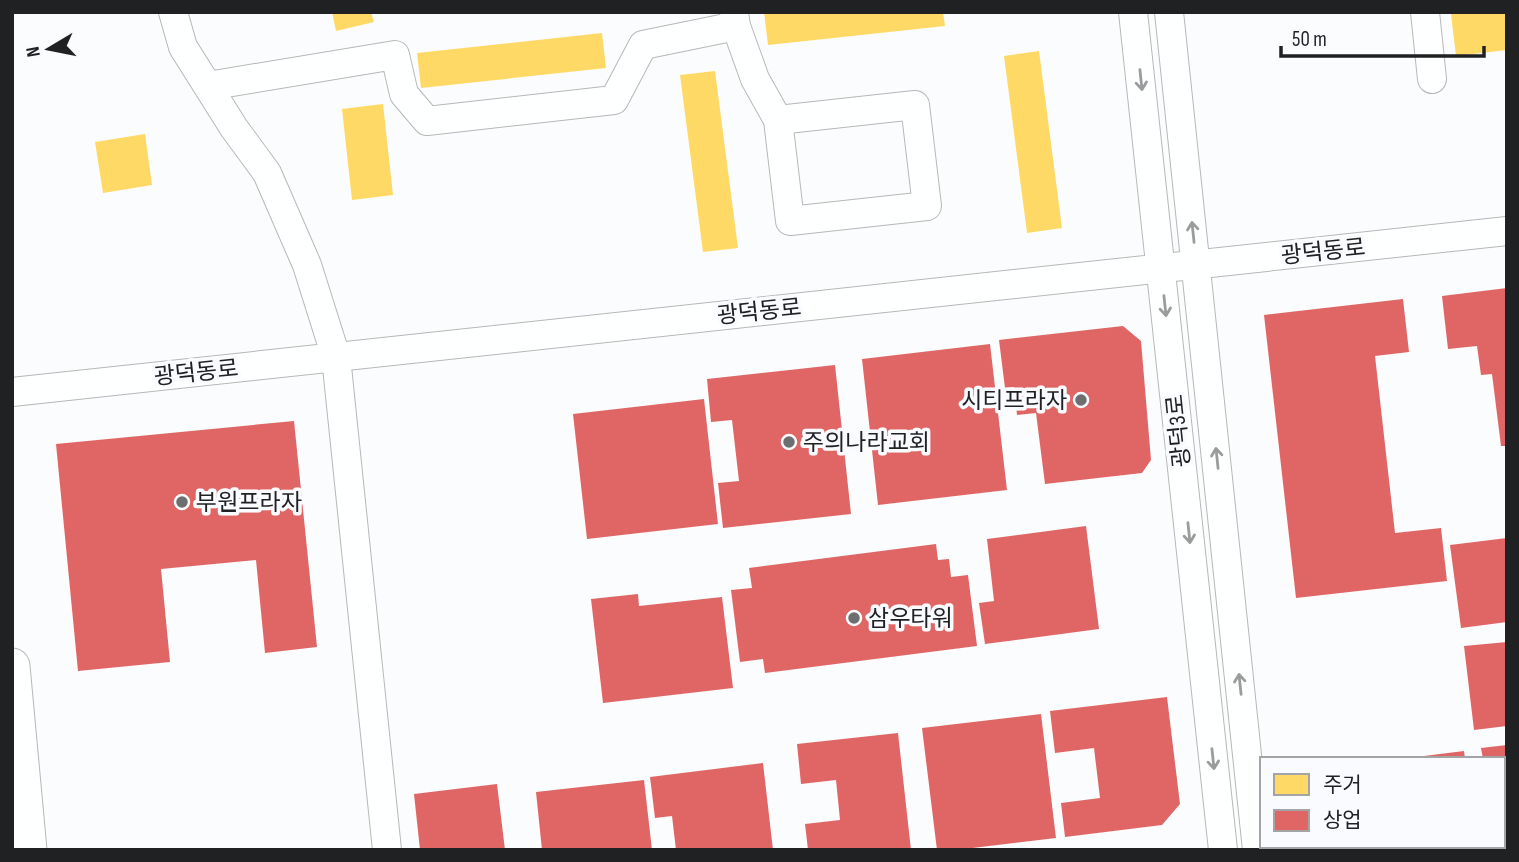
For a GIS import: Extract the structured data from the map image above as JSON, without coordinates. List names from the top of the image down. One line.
{"streets":{"street":["광덕동로","광덕3로"]},"crossings":[["광덕동로","광덕3로"]],"places":["시티프라자","주의나라교회","부원프라자","삼우타워"],"legend":["주거","상업"],"scale_bar":"50 m","north":"left"}
